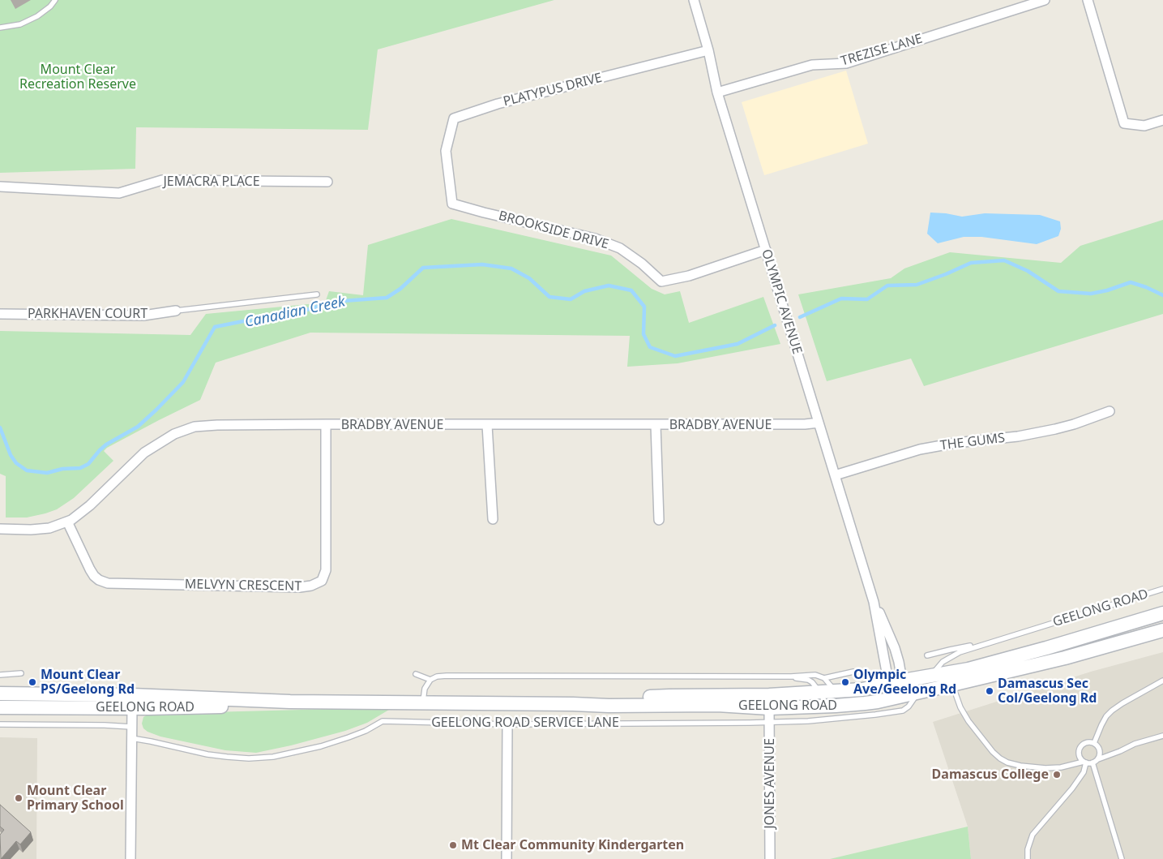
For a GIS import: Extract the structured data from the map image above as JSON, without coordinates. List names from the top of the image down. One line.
{"streets":{"main road":["GEELONG ROAD"],"street":["TREZISE LANE","PLATYPUS DRIVE","JEMACRA PLACE","BROOKSIDE DRIVE","OLYMPIC AVENUE","PARKHAVEN COURT","BRADBY AVENUE","THE GUMS","MELVYN CRESCENT","JONES AVENUE"],"lane":["GEELONG ROAD SERVICE LANE"]},"crossings":[["TREZISE LANE","OLYMPIC AVENUE"],["PLATYPUS DRIVE","BROOKSIDE DRIVE"],["PLATYPUS DRIVE","OLYMPIC AVENUE"],["BROOKSIDE DRIVE","OLYMPIC AVENUE"],["OLYMPIC AVENUE","BRADBY AVENUE"],["OLYMPIC AVENUE","THE GUMS"],["OLYMPIC AVENUE","GEELONG ROAD"],["BRADBY AVENUE","MELVYN CRESCENT"],["GEELONG ROAD","GEELONG ROAD SERVICE LANE"],["GEELONG ROAD","JONES AVENUE"],["GEELONG ROAD SERVICE LANE","JONES AVENUE"]],"water":["Canadian Creek"],"parks":["Mount Clear Recreation Reserve"],"places":["Mount Clear PS/Geelong Rd","Olympic Ave/Geelong Rd","Damascus Sec Col/Geelong Rd","Damascus College","Mount Clear Primary School","Mt Clear Community Kindergarten"]}
